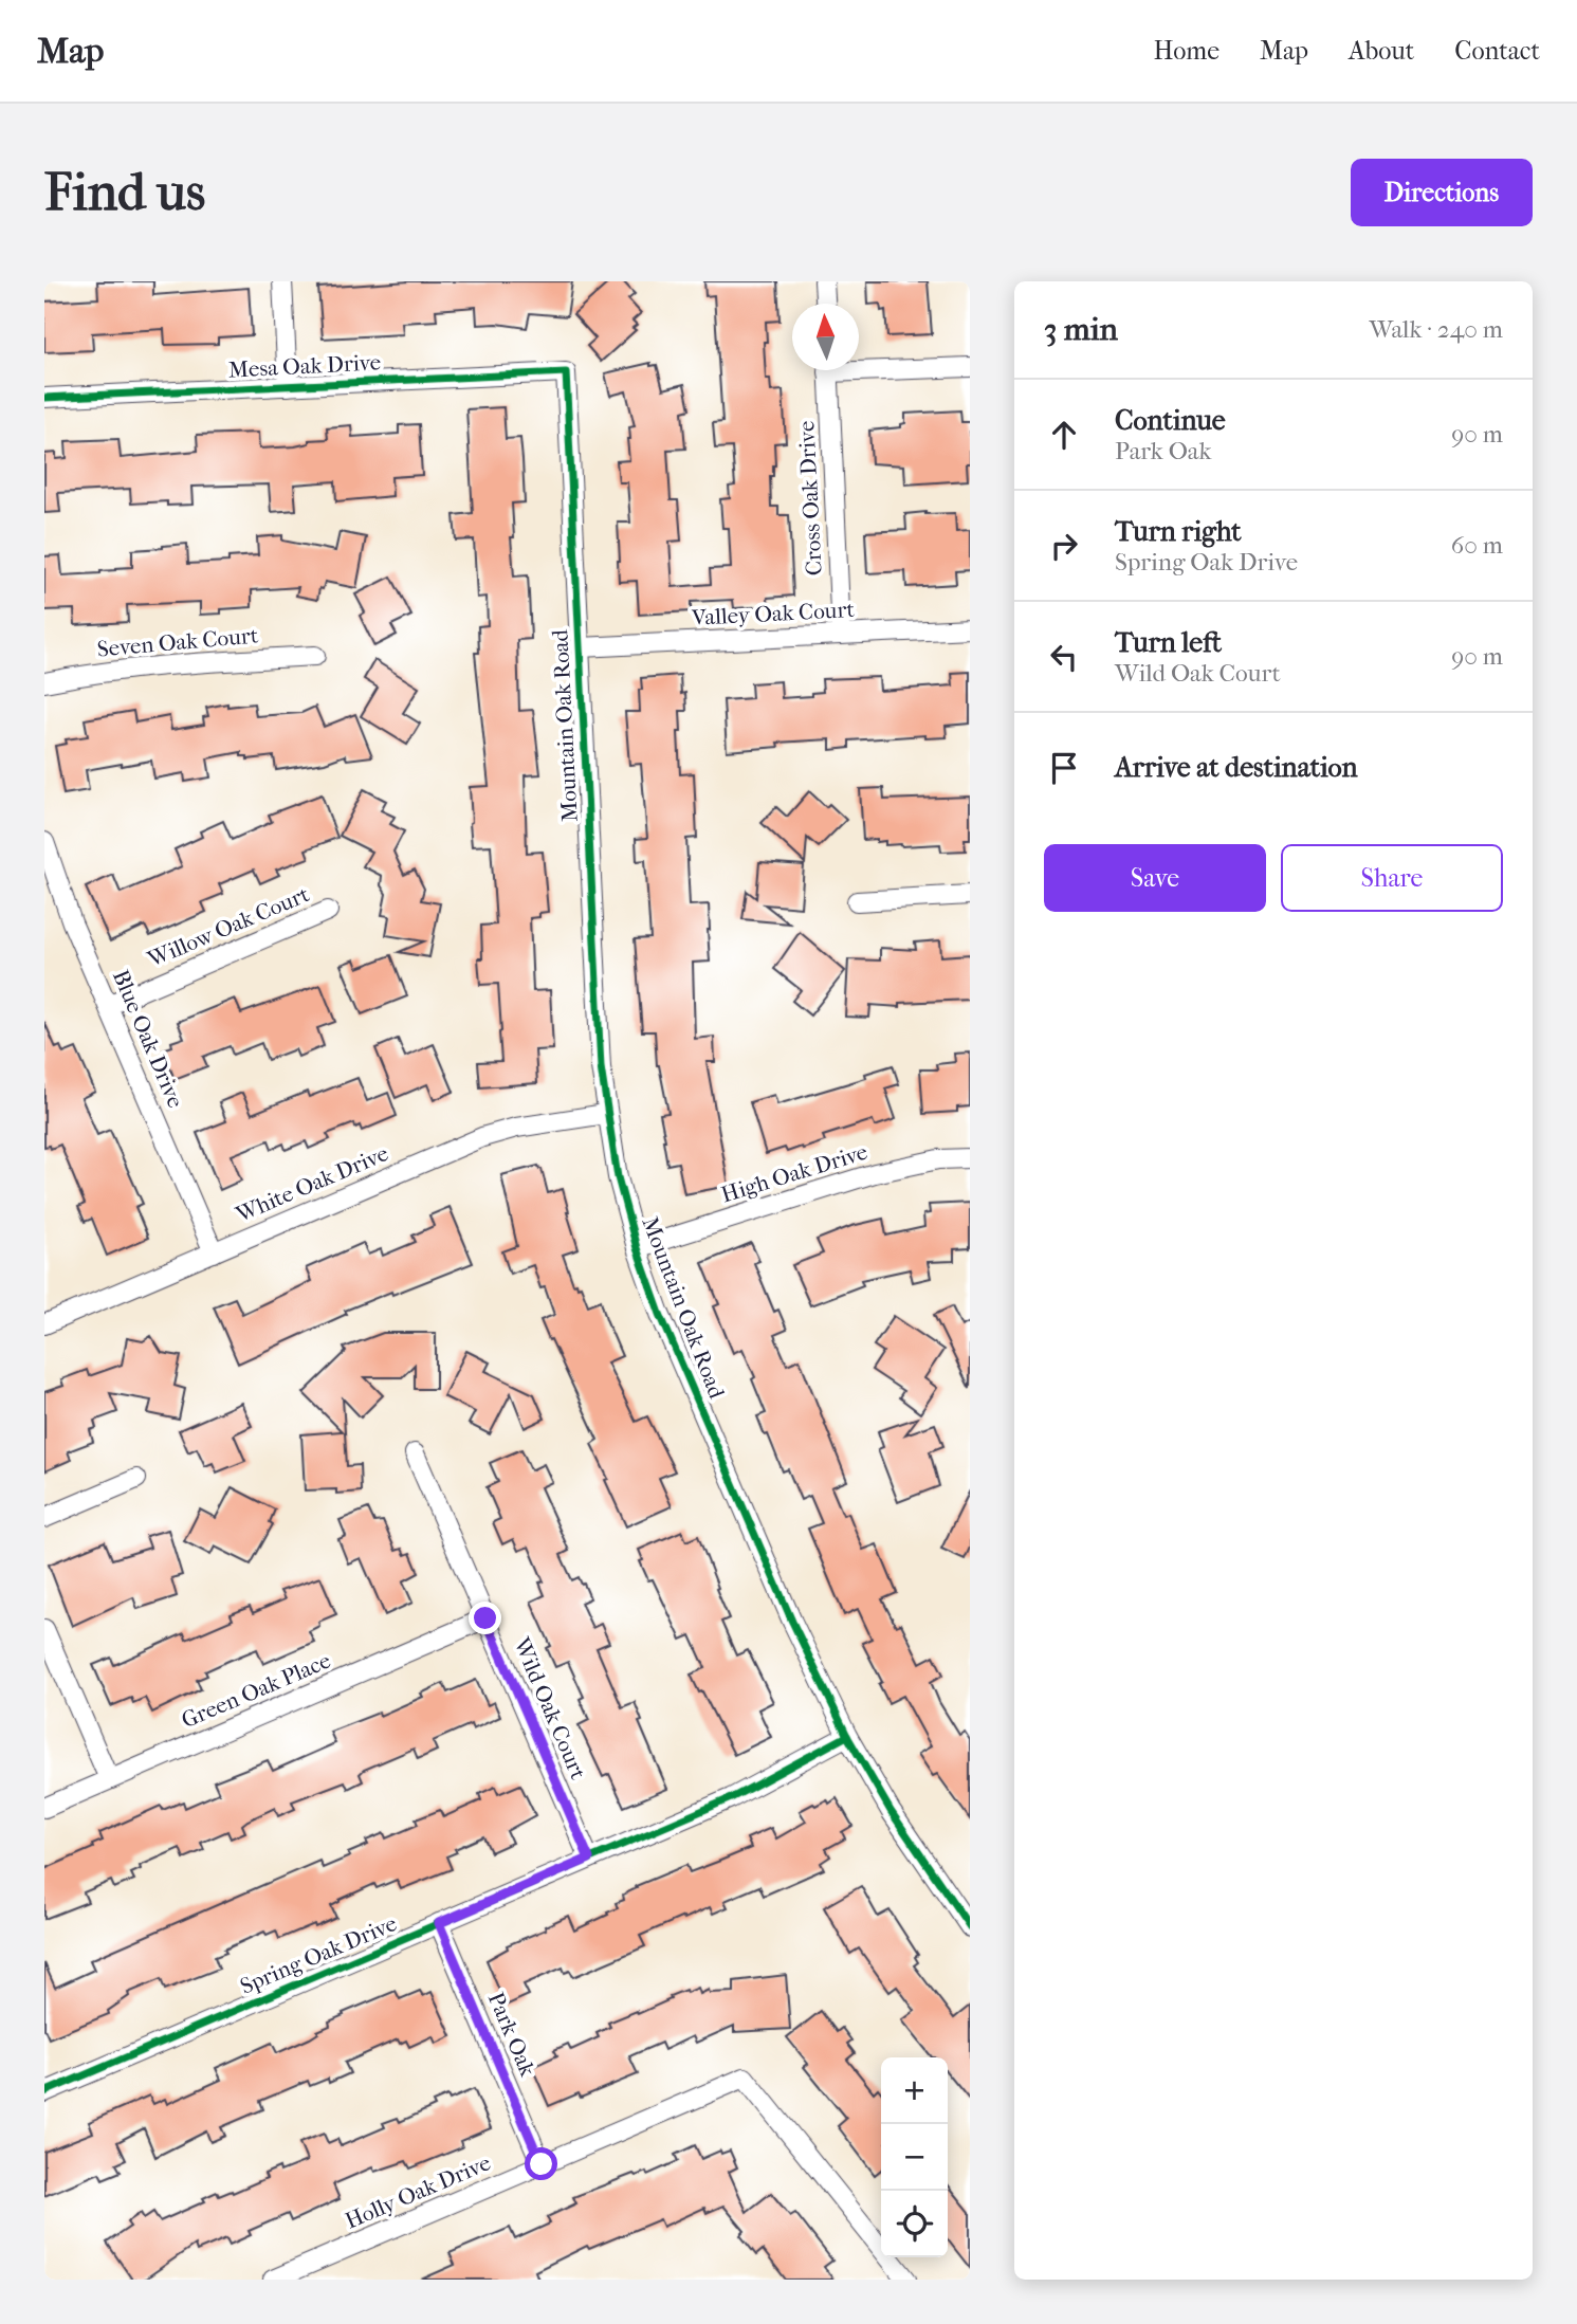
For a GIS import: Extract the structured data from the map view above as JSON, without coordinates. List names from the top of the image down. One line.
{"streets":{"street":["Mesa Oak Drive","Cross Oak Drive","Valley Oak Court","Seven Oak Court","Mountain Oak Road","Willow Oak Court","Blue Oak Drive","High Oak Drive","White Oak Drive","Green Oak Place","Wild Oak Court","Spring Oak Drive","Park Oak","Holly Oak Drive"]},"crossings":[["Mesa Oak Drive","Mountain Oak Road"],["Cross Oak Drive","Valley Oak Court"],["Valley Oak Court","Mountain Oak Road"],["Mountain Oak Road","High Oak Drive"],["Mountain Oak Road","White Oak Drive"],["Mountain Oak Road","Spring Oak Drive"],["Willow Oak Court","Blue Oak Drive"],["Blue Oak Drive","White Oak Drive"],["Green Oak Place","Wild Oak Court"],["Wild Oak Court","Spring Oak Drive"],["Spring Oak Drive","Park Oak"],["Park Oak","Holly Oak Drive"]],"north":"top","page":{"header":"Map","nav":["Home","Map","About","Contact"],"buttons":["Directions",["Save","Share"]],"title":"Find us","heading":["3 min","Walk · 240 m"],"list":[["Continue","Park Oak","90 m"],["Turn right","Spring Oak Drive","60 m"],["Turn left","Wild Oak Court","90 m"],"Arrive at destination"],"map_buttons":["+","−"]}}
